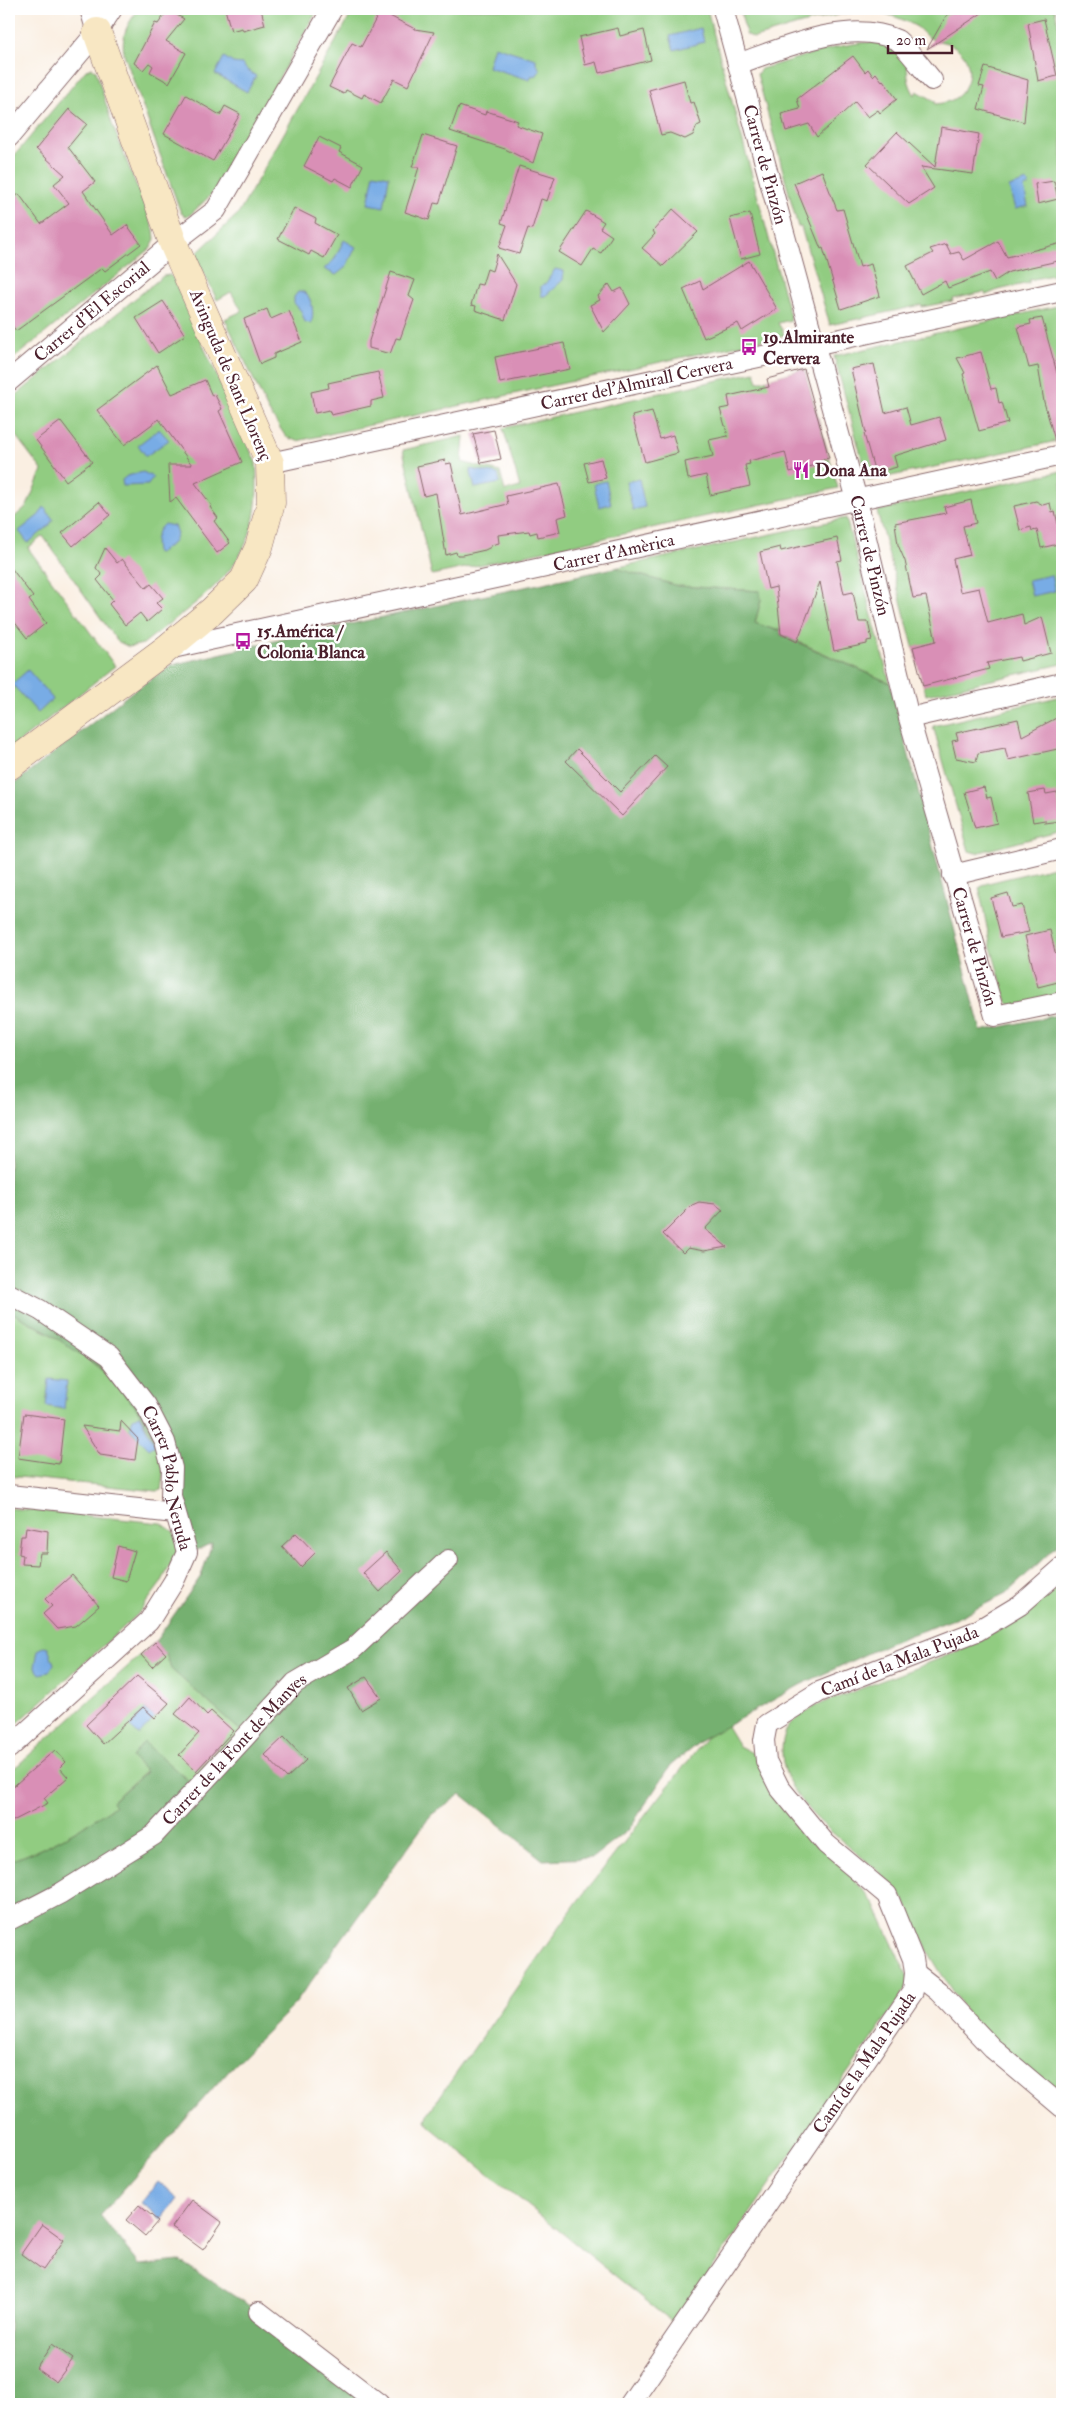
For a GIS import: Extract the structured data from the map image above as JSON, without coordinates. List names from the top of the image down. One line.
{"streets":{"street":["Carrer de Pinzón","Carrer d'El Escorial","Avinguda de Sant Llorenç","Carrer del'Almirall Cervera","Carrer d'Amèrica","Carrer Pablo Neruda","Camí de la Mala Pujada","Carrer de la Font de Manyes"]},"crossings":[["Carrer de Pinzón","Carrer del'Almirall Cervera"],["Carrer de Pinzón","Carrer d'Amèrica"],["Carrer d'El Escorial","Avinguda de Sant Llorenç"],["Avinguda de Sant Llorenç","Carrer del'Almirall Cervera"],["Avinguda de Sant Llorenç","Carrer d'Amèrica"]],"places":{"bus stop":["19.Almirante Cervera","15.América / Colonia Blanca"],"restaurant":["Dona Ana"]},"scale_bar":"20 m"}
